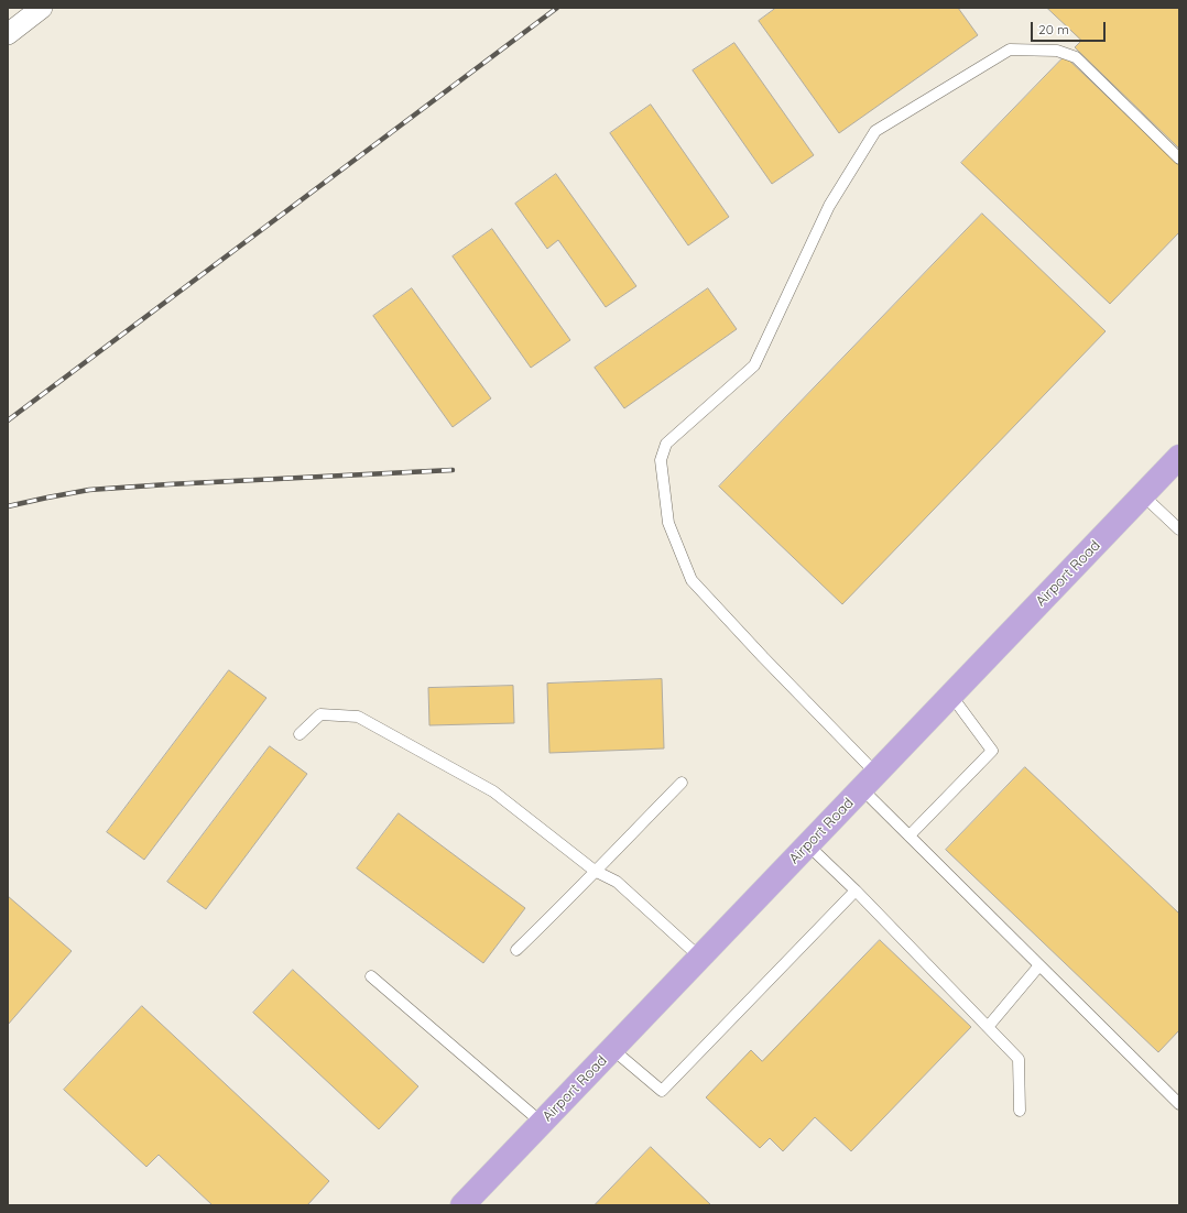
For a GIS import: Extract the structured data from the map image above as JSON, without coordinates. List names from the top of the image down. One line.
{"streets":{"highway":["Airport Road"]},"scale_bar":"20 m"}
